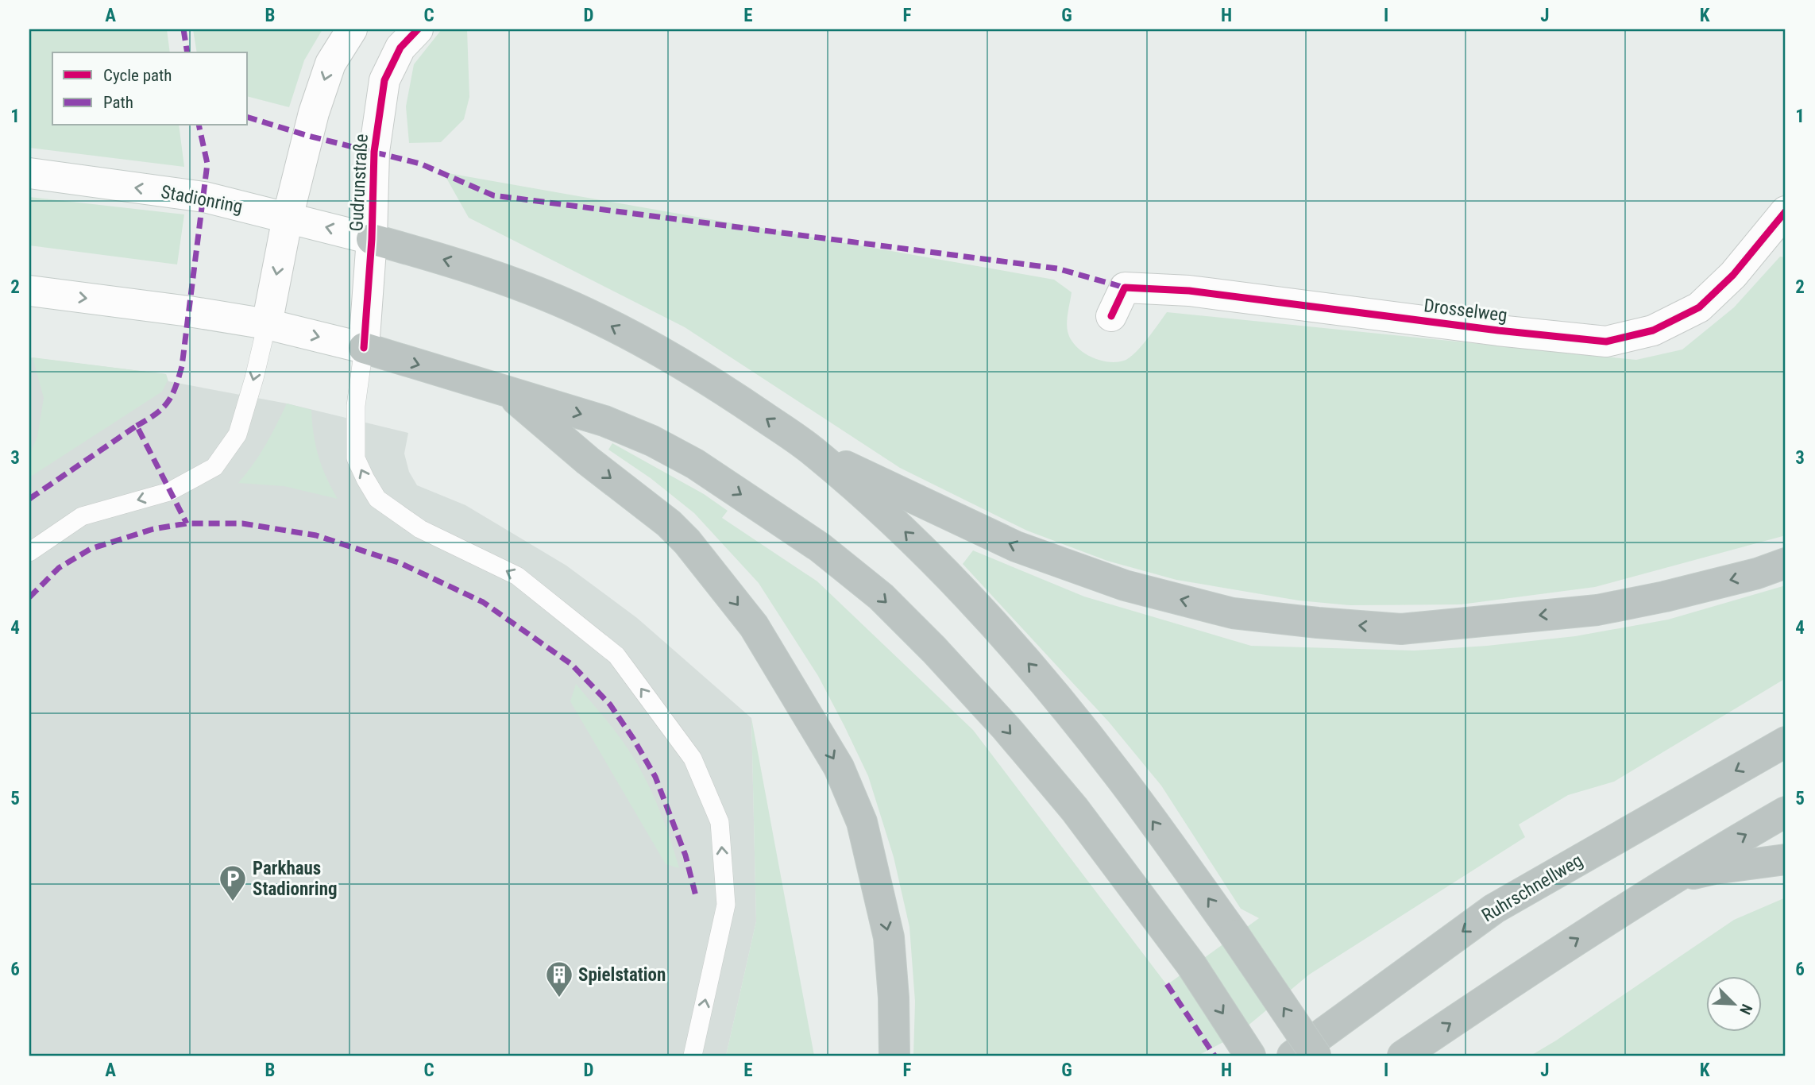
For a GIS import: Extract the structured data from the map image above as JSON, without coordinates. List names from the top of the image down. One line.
{"streets":{"highway":["Ruhrschnellweg"],"street":["Gudrunstraße","Stadionring","Drosselweg"]},"crossings":[["Gudrunstraße","Stadionring"]],"places":{"parking":["Parkhaus Stadionring"],"building":["Spielstation"]},"legend":["Cycle path","Path"],"north":"bottom right","grid":{"columns":["A","B","C","D","E","F","G","H","I","J","K"],"rows":["1","2","3","4","5","6"]}}
